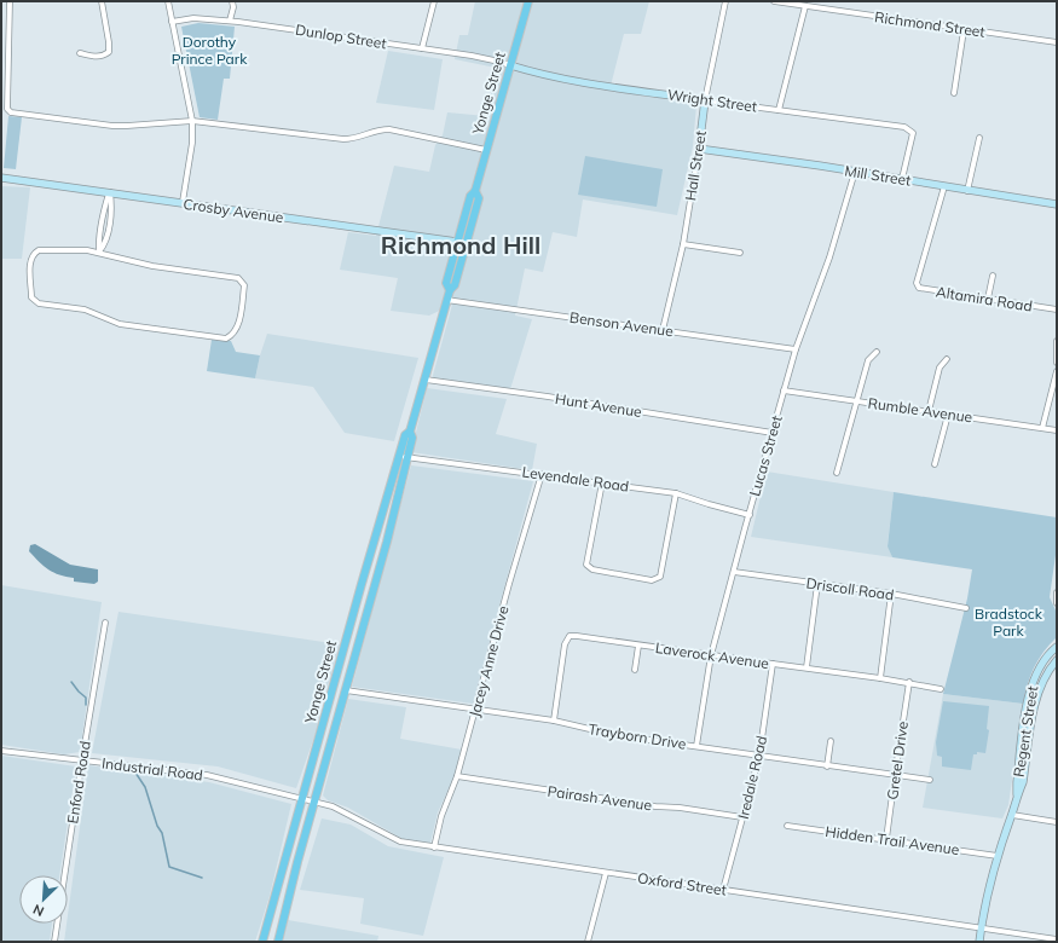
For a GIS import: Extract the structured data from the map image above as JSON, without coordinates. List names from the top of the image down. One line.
{"streets":{"main road":["Yonge Street"],"street":["Richmond Street","Dunlop Street","Wright Street","Hall Street","Mill Street","Crosby Avenue","Altamira Road","Benson Avenue","Hunt Avenue","Rumble Avenue","Lucas Street","Levendale Road","Driscoll Road","Laverock Avenue","Jacey Anne Drive","Regent Street","Trayborn Drive","Gretel Drive","Industrial Road","Iredale Road","Enford Road","Pairash Avenue","Hidden Trail Avenue","Oxford Street"]},"crossings":[["Dunlop Street","Yonge Street"],["Dunlop Street","Wright Street"],["Yonge Street","Wright Street"],["Yonge Street","Crosby Avenue"],["Yonge Street","Benson Avenue"],["Yonge Street","Hunt Avenue"],["Yonge Street","Levendale Road"],["Yonge Street","Trayborn Drive"],["Yonge Street","Industrial Road"],["Yonge Street","Oxford Street"],["Wright Street","Hall Street"],["Wright Street","Mill Street"],["Hall Street","Mill Street"],["Hall Street","Benson Avenue"],["Mill Street","Altamira Road"],["Mill Street","Lucas Street"],["Benson Avenue","Lucas Street"],["Hunt Avenue","Lucas Street"],["Rumble Avenue","Lucas Street"],["Lucas Street","Levendale Road"],["Lucas Street","Driscoll Road"],["Lucas Street","Laverock Avenue"],["Lucas Street","Trayborn Drive"],["Levendale Road","Jacey Anne Drive"],["Laverock Avenue","Trayborn Drive"],["Laverock Avenue","Gretel Drive"],["Laverock Avenue","Iredale Road"],["Jacey Anne Drive","Trayborn Drive"],["Jacey Anne Drive","Pairash Avenue"],["Jacey Anne Drive","Oxford Street"],["Regent Street","Hidden Trail Avenue"],["Regent Street","Oxford Street"],["Trayborn Drive","Gretel Drive"],["Trayborn Drive","Iredale Road"],["Gretel Drive","Hidden Trail Avenue"],["Industrial Road","Enford Road"],["Industrial Road","Oxford Street"],["Iredale Road","Pairash Avenue"],["Iredale Road","Oxford Street"]],"districts":["Richmond Hill"],"parks":["Dorothy Prince Park","Bradstock Park"],"north":"bottom left"}
